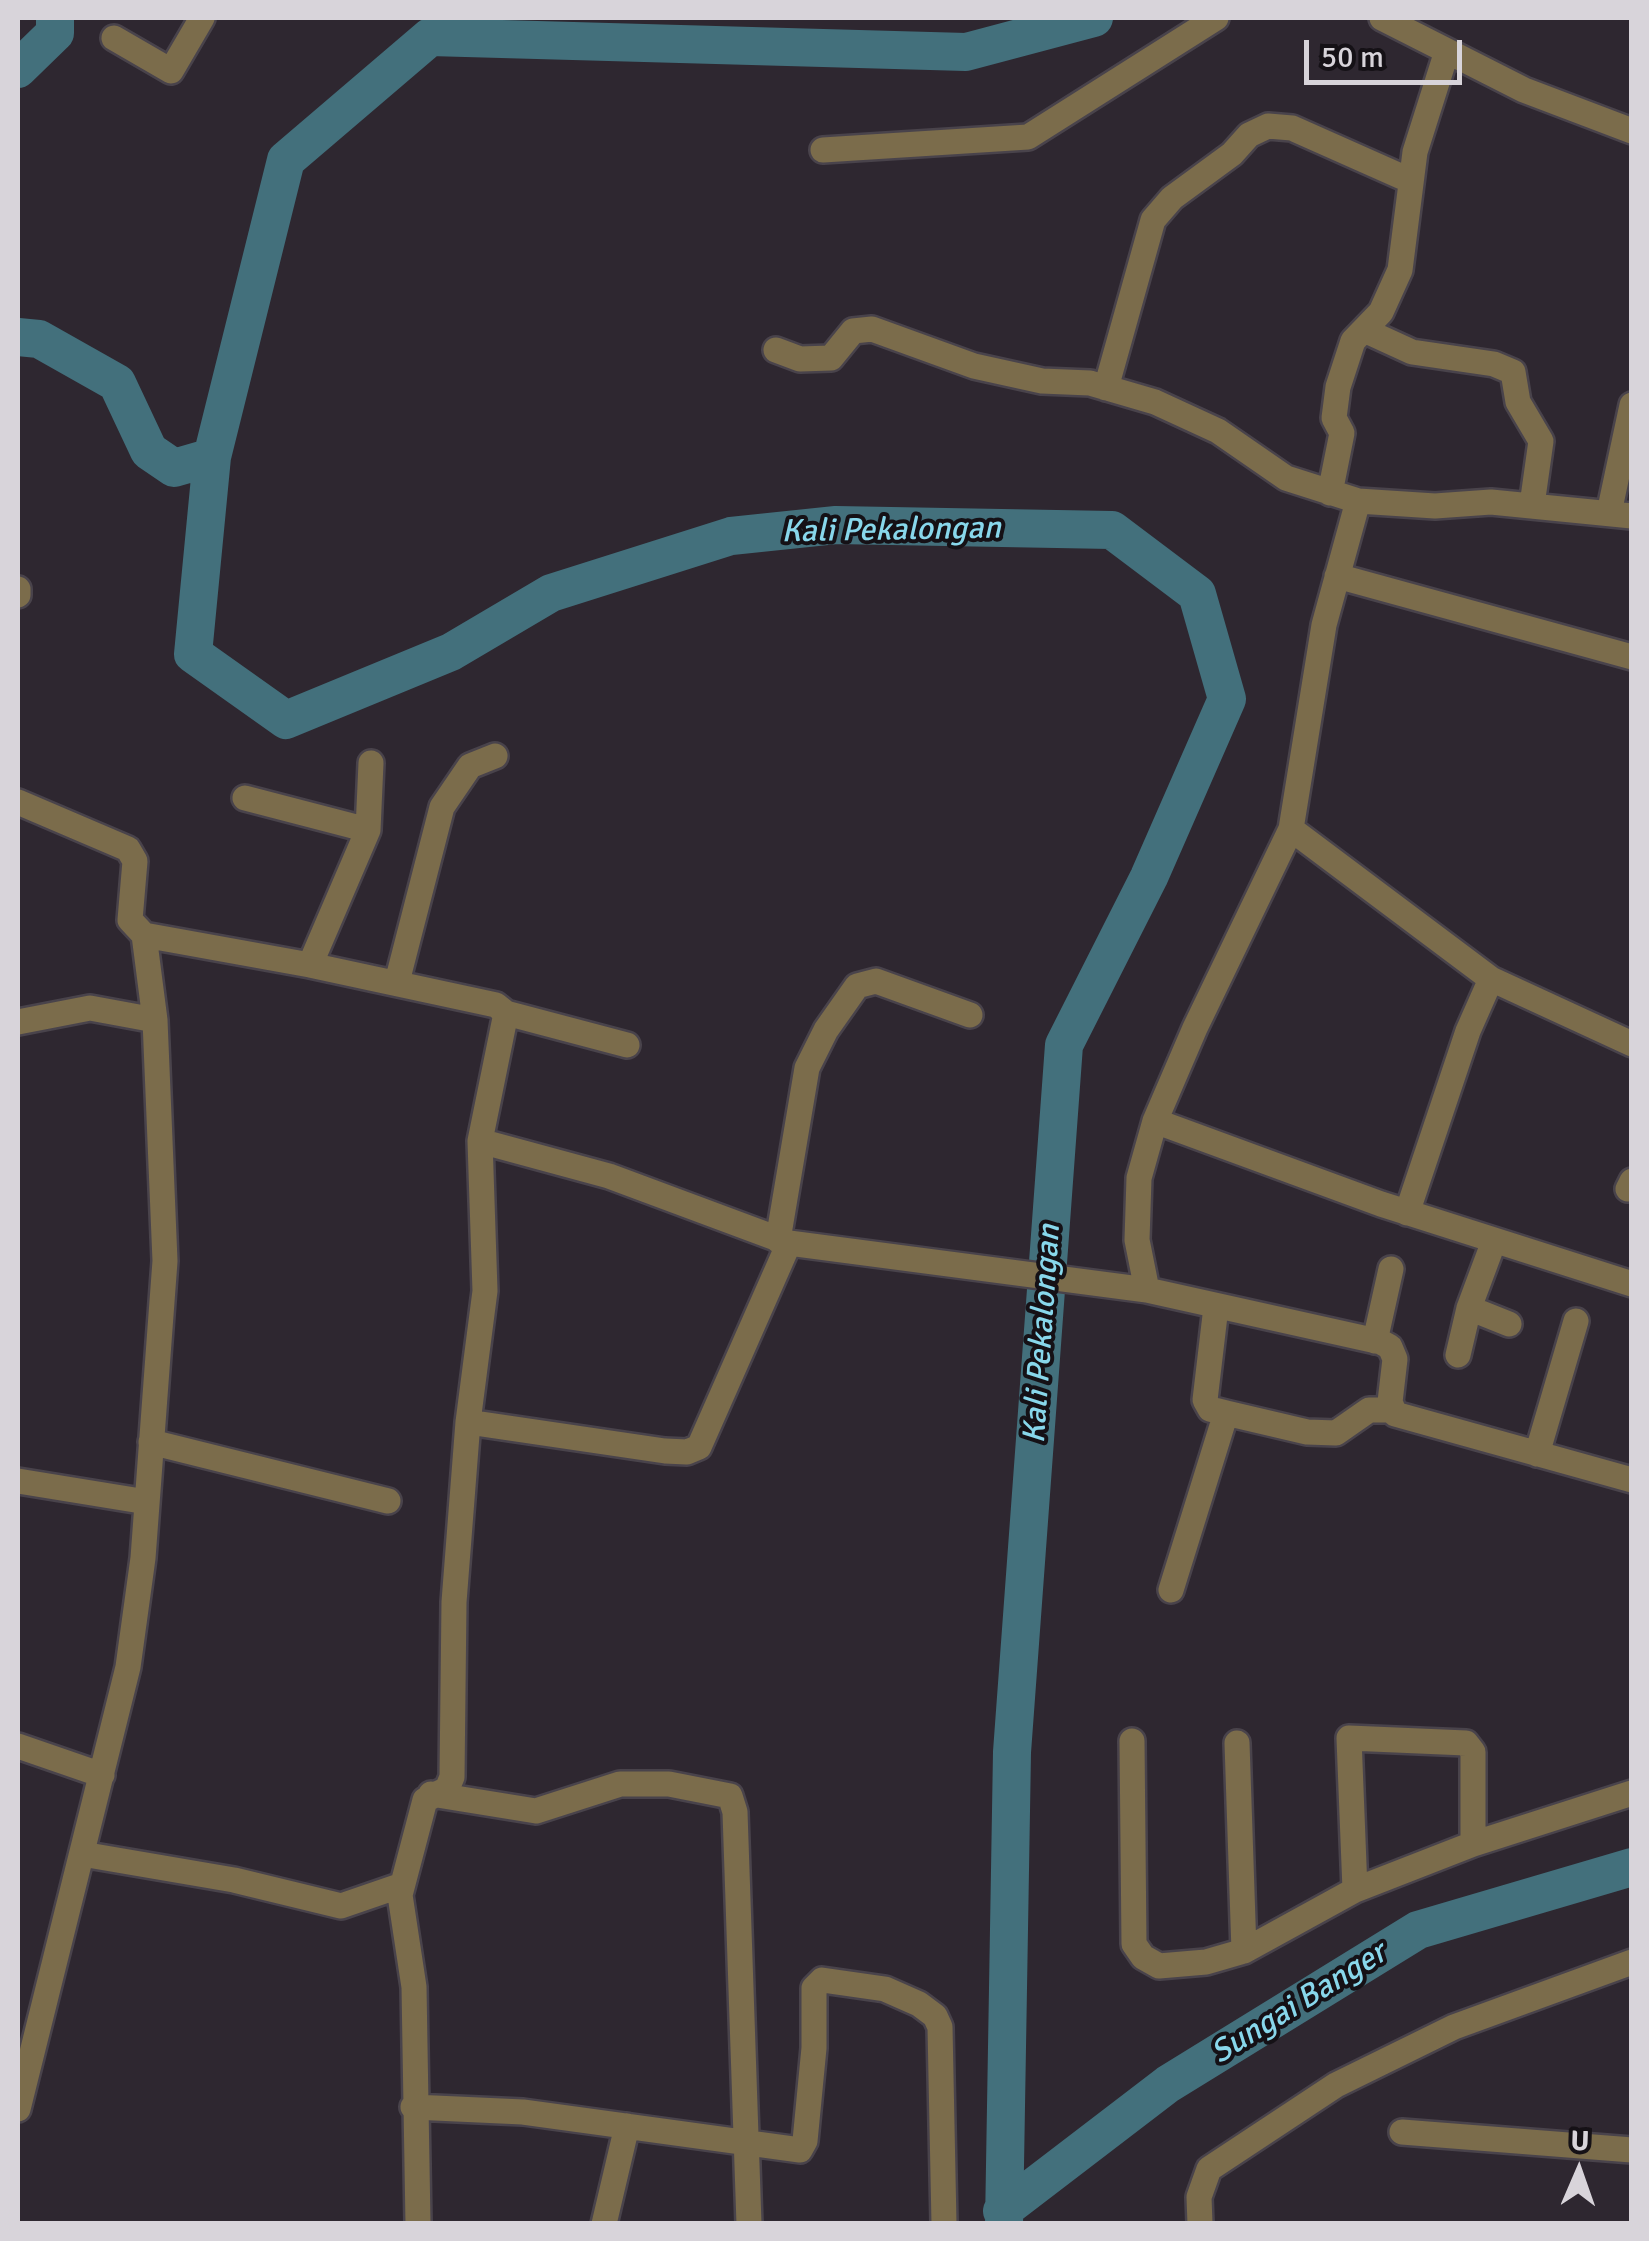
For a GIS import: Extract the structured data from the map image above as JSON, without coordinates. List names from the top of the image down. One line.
{"water":["Kali Pekalongan","Sungai Banger"],"scale_bar":"50 m","north":"top"}
